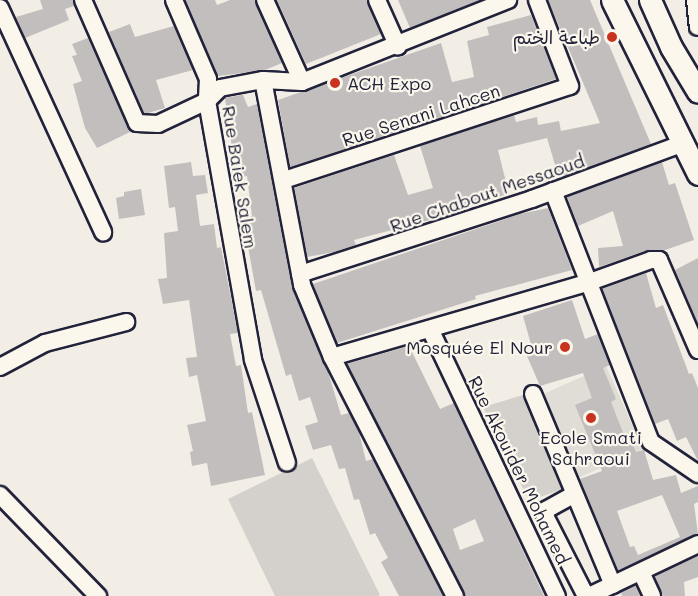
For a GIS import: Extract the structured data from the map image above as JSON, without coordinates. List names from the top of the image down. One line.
{"streets":{"street":["Rue Senani Lahcen","Rue Baiek Salem","Rue Chabout Messaoud","Rue Akouider Mohamed"]},"places":["طباعة الختم","ACH Expo","Mosquée El Nour","Ecole Smati Sahraoui"]}
